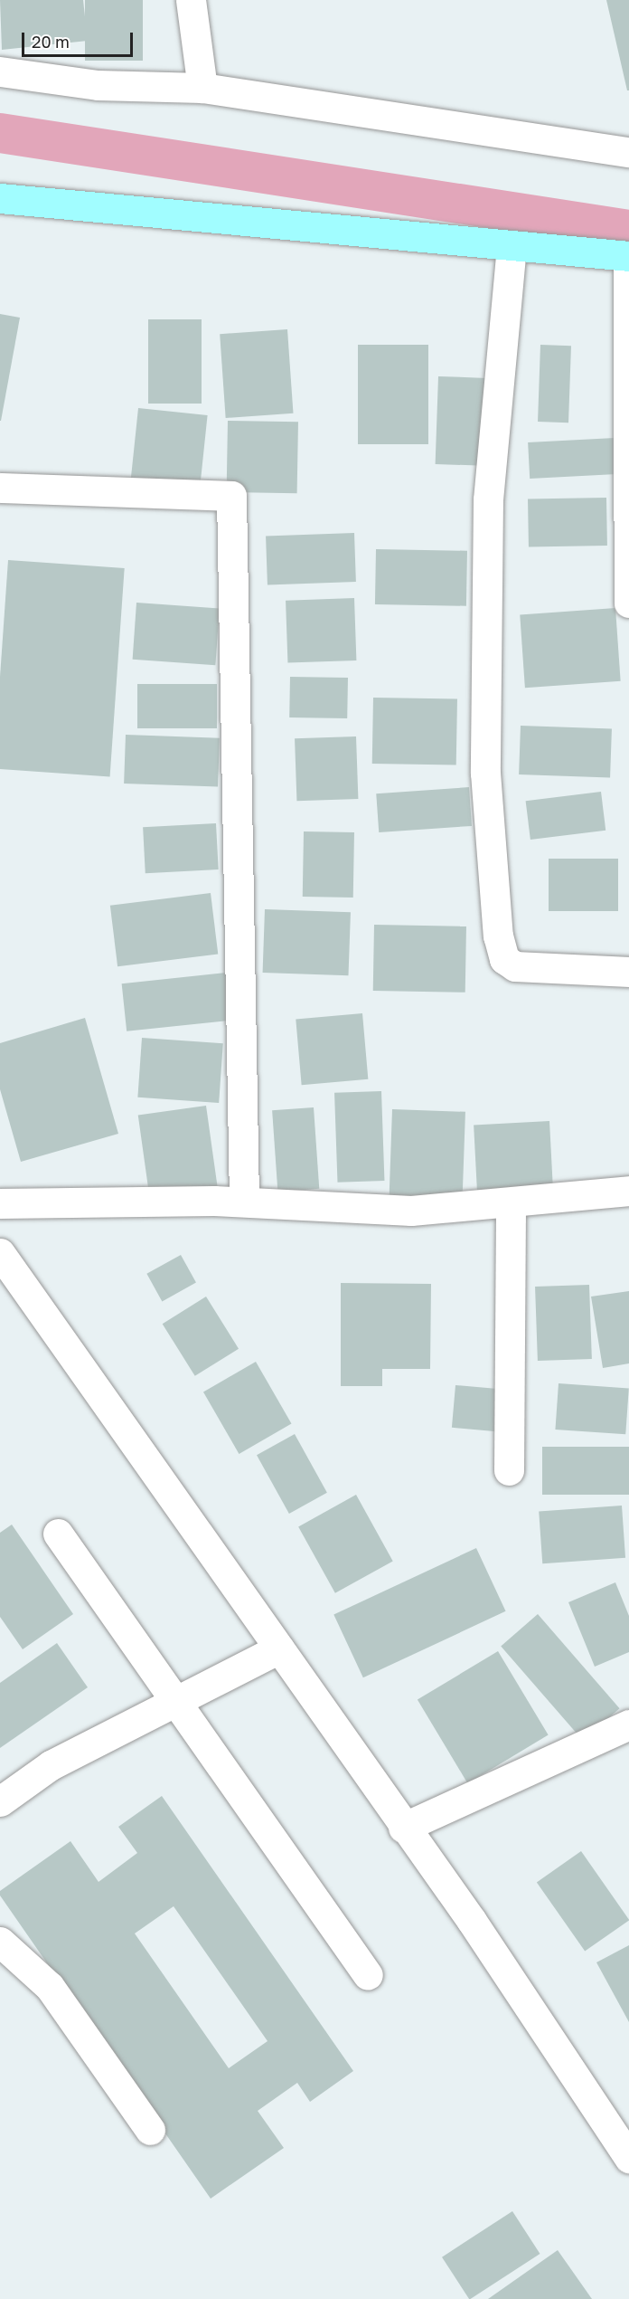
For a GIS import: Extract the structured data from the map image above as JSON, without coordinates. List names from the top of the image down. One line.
{"scale_bar":"20 m"}
